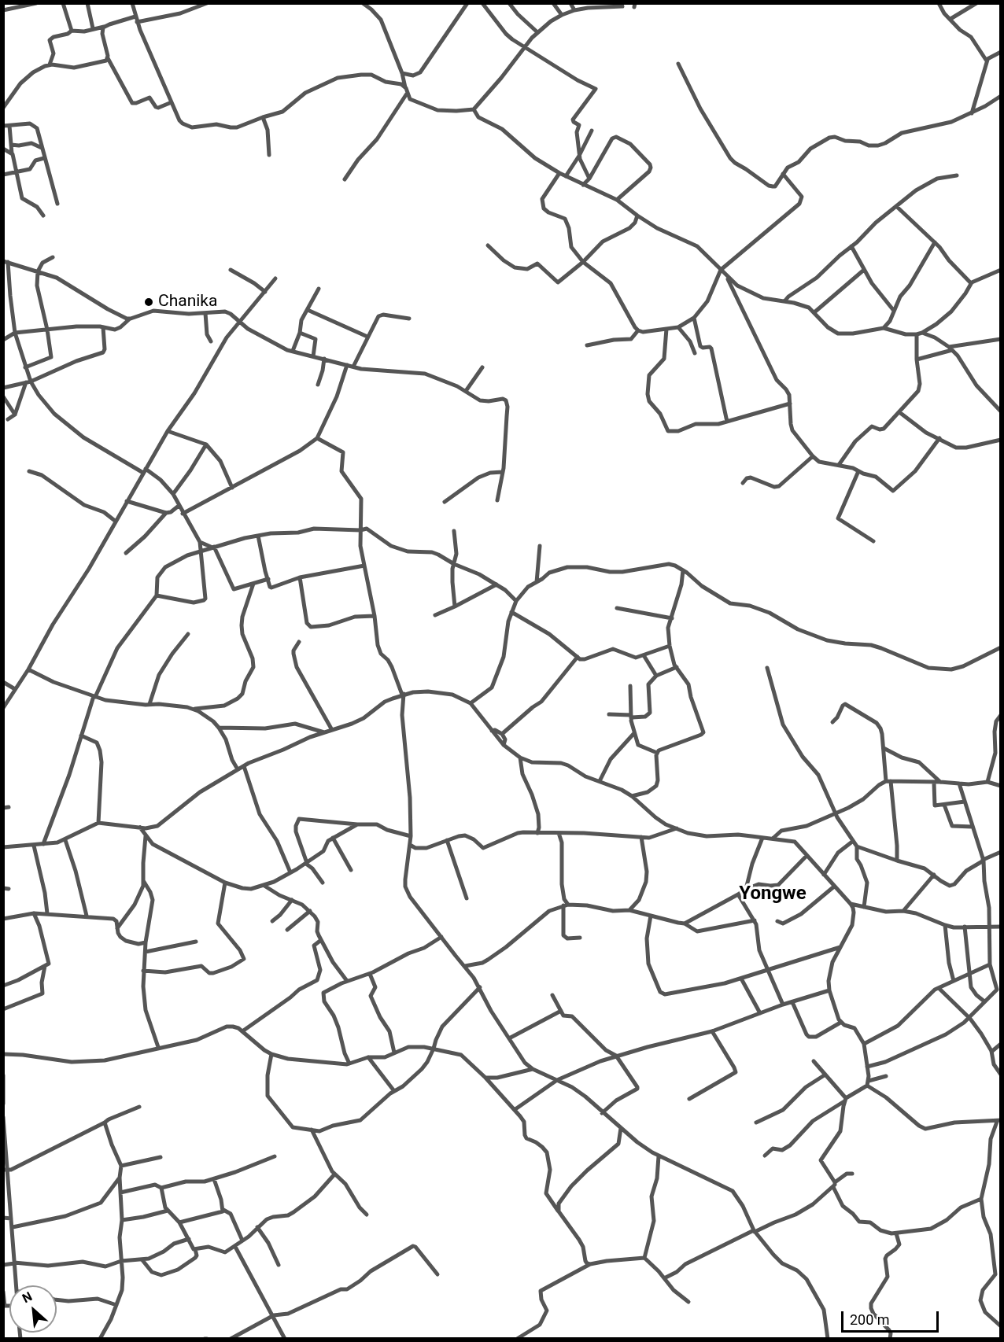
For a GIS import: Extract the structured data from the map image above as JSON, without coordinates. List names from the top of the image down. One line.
{"districts":["Yongwe"],"places":["Chanika"],"scale_bar":"200 m","north":"top left"}
